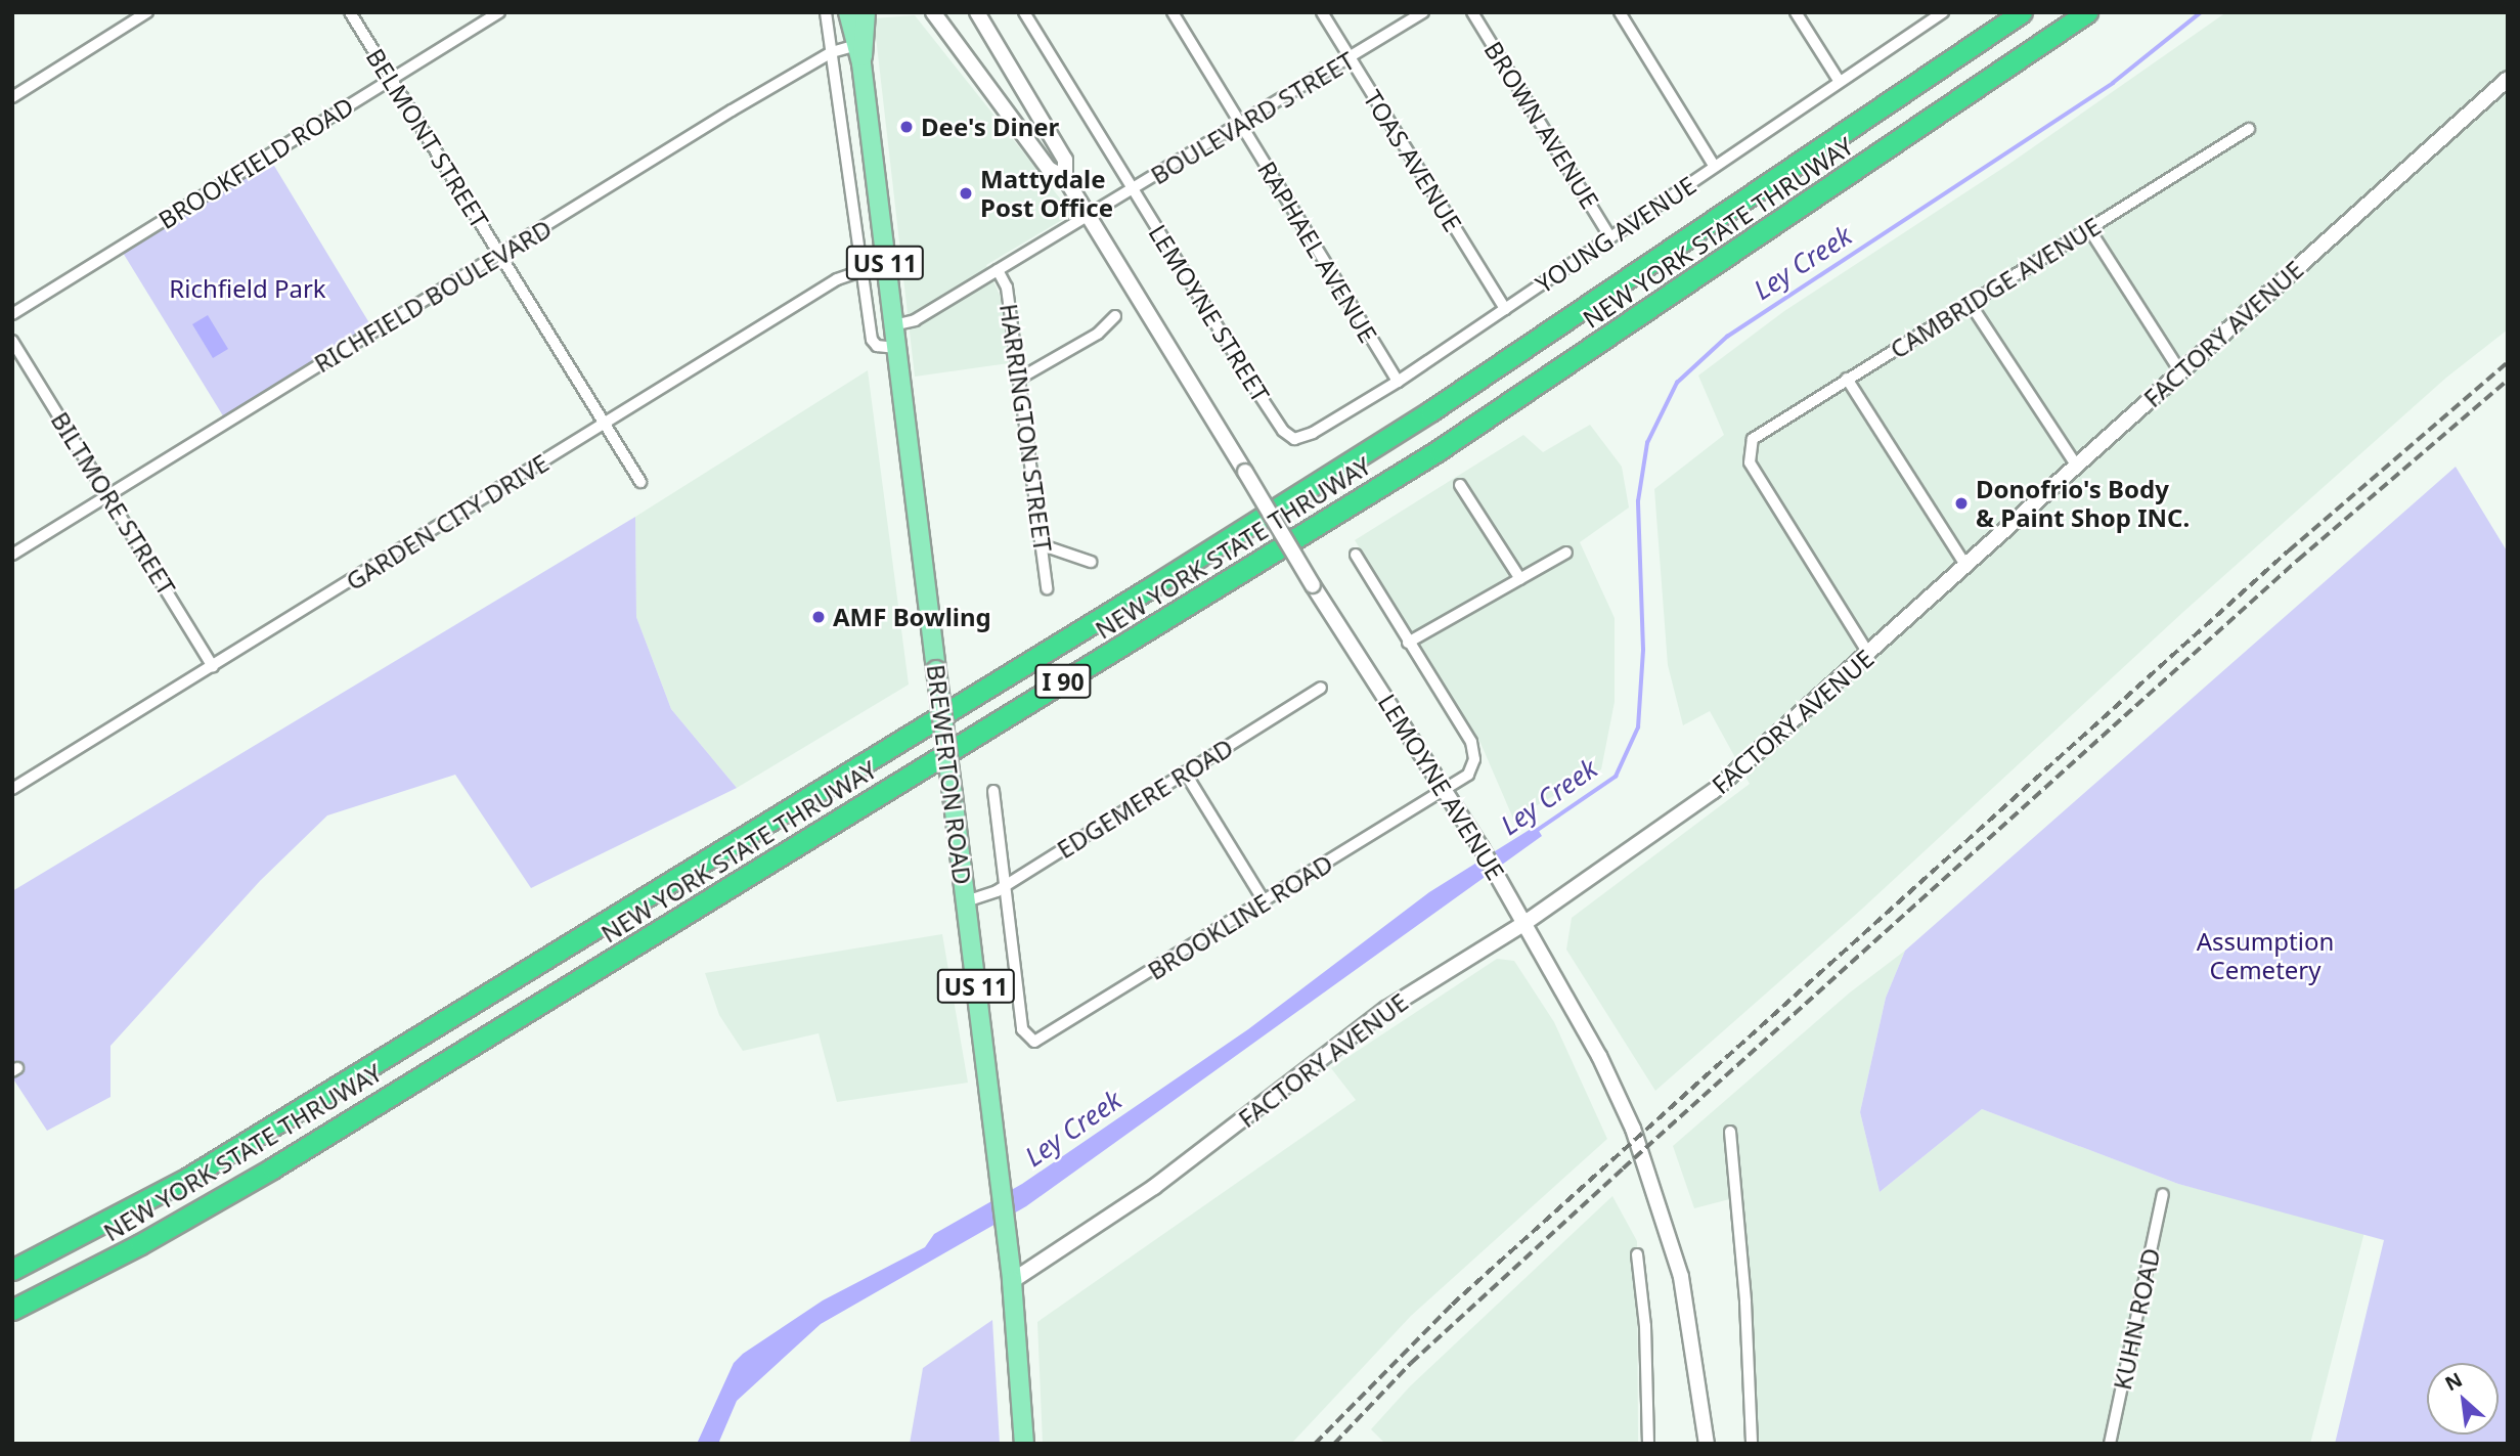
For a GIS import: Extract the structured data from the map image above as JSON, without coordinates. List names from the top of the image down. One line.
{"streets":{"highway":["NEW YORK STATE THRUWAY","I 90"],"main road":["US 11","BREWERTON ROAD"],"street":["BOULEVARD STREET","BROWN AVENUE","BELMONT STREET","TOAS AVENUE","BROOKFIELD ROAD","YOUNG AVENUE","RAPHAEL AVENUE","CAMBRIDGE AVENUE","RICHFIELD BOULEVARD","LEMOYNE STREET","FACTORY AVENUE","HARRINGTON STREET","BILTMORE STREET","GARDEN CITY DRIVE","LEMOYNE AVENUE","EDGEMERE ROAD","BROOKLINE ROAD","KUHN ROAD"]},"crossings":[["BOULEVARD STREET","TOAS AVENUE"],["BOULEVARD STREET","RAPHAEL AVENUE"],["BOULEVARD STREET","LEMOYNE STREET"],["BOULEVARD STREET","HARRINGTON STREET"],["BOULEVARD STREET","BREWERTON ROAD"],["BOULEVARD STREET","LEMOYNE AVENUE"],["BROWN AVENUE","YOUNG AVENUE"],["BELMONT STREET","BROOKFIELD ROAD"],["BELMONT STREET","RICHFIELD BOULEVARD"],["BELMONT STREET","GARDEN CITY DRIVE"],["TOAS AVENUE","YOUNG AVENUE"],["YOUNG AVENUE","RAPHAEL AVENUE"],["YOUNG AVENUE","LEMOYNE STREET"],["CAMBRIDGE AVENUE","FACTORY AVENUE"],["RICHFIELD BOULEVARD","BILTMORE STREET"],["RICHFIELD BOULEVARD","BREWERTON ROAD"],["FACTORY AVENUE","BREWERTON ROAD"],["FACTORY AVENUE","LEMOYNE AVENUE"],["BILTMORE STREET","GARDEN CITY DRIVE"],["GARDEN CITY DRIVE","BREWERTON ROAD"],["BREWERTON ROAD","EDGEMERE ROAD"],["LEMOYNE AVENUE","BROOKLINE ROAD"],["EDGEMERE ROAD","BROOKLINE ROAD"]],"water":["Ley Creek"],"parks":["Richfield Park","Assumption Cemetery"],"places":["Dee's Diner","Mattydale Post Office","Donofrio's Body & Paint Shop INC.","AMF Bowling"],"north":"top left"}
